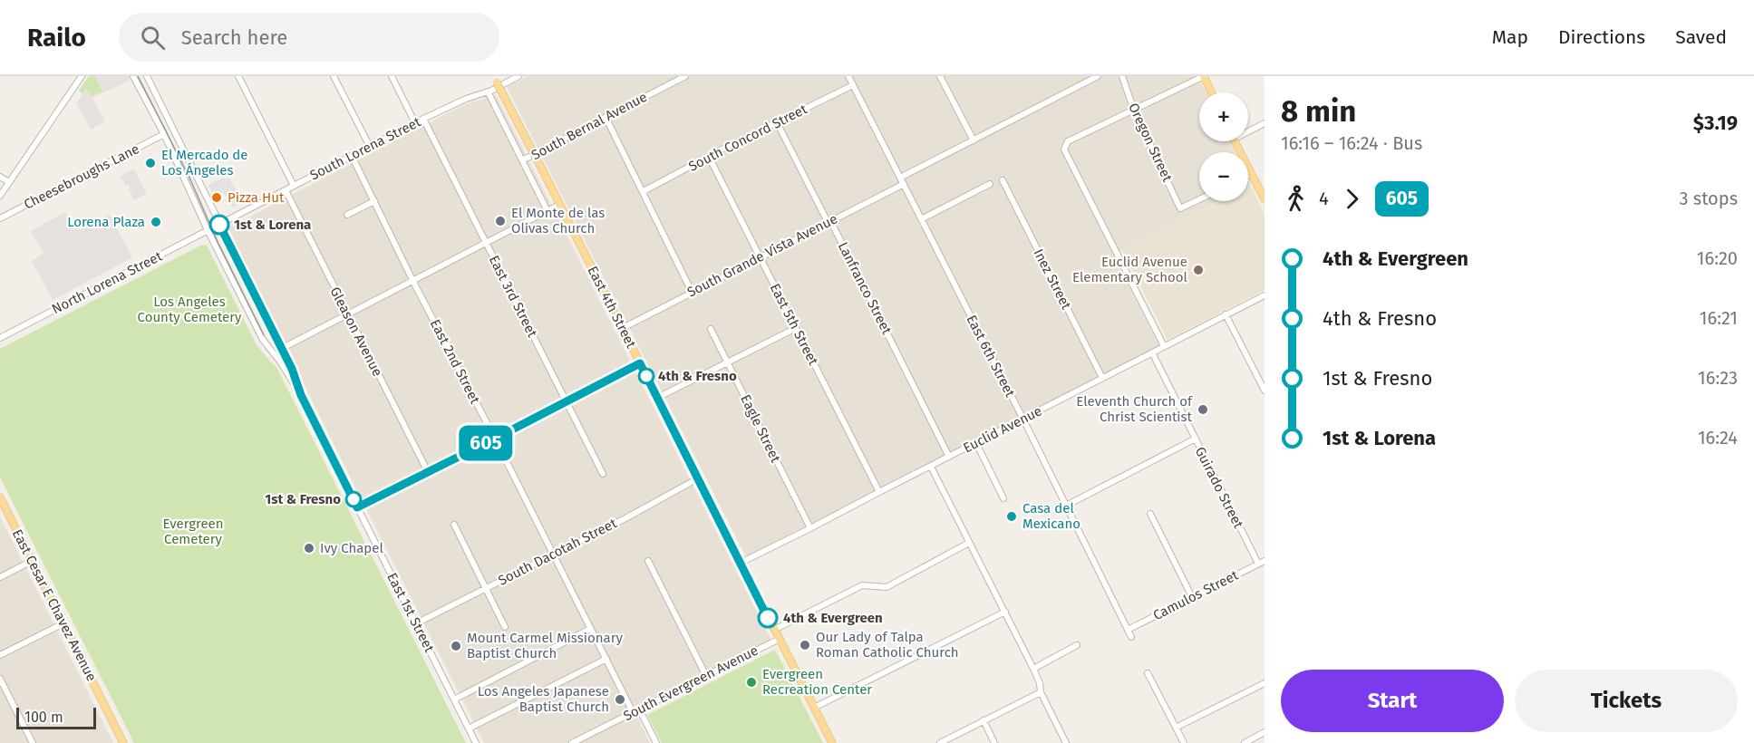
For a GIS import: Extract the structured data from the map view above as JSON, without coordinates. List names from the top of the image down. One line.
{"streets":{"main road":["East 4th Street","East Cesar E Chavez Avenue"],"street":["South Bernal Avenue","South Concord Street","Oregon Street","South Lorena Street","Cheesebroughs Lane","South Grande Vista Avenue","Inez Street","North Lorena Street","Lanfranco Street","East 3rd Street","East 5th Street","Gleason Avenue","East 6th Street","East 2nd Street","Eagle Street","Euclid Avenue","Guirado Street","South Dacotah Street","Camulos Street","East 1st Street","South Evergreen Avenue"]},"crossings":[["South Concord Street","Lanfranco Street"],["South Concord Street","East 5th Street"],["South Concord Street","East 6th Street"],["South Lorena Street","North Lorena Street"],["South Lorena Street","East 3rd Street"],["South Lorena Street","Gleason Avenue"],["South Lorena Street","East 2nd Street"],["South Lorena Street","East 1st Street"],["Cheesebroughs Lane","East 1st Street"],["South Grande Vista Avenue","Lanfranco Street"],["South Grande Vista Avenue","East 4th Street"],["South Grande Vista Avenue","East 5th Street"],["South Grande Vista Avenue","East 6th Street"],["Inez Street","Euclid Avenue"],["North Lorena Street","East 1st Street"],["Lanfranco Street","Euclid Avenue"],["East 4th Street","Euclid Avenue"],["East 4th Street","South Dacotah Street"],["East 4th Street","South Evergreen Avenue"],["East 5th Street","Euclid Avenue"],["East 6th Street","Euclid Avenue"],["East 6th Street","Camulos Street"],["East 2nd Street","South Dacotah Street"],["East 2nd Street","South Evergreen Avenue"],["Eagle Street","Euclid Avenue"],["Euclid Avenue","Guirado Street"],["Guirado Street","Camulos Street"],["South Dacotah Street","East 1st Street"]],"parks":["Los Angeles County Cemetery","Evergreen Cemetery"],"places":["El Mercado de Los Ángeles","Pizza Hut","El Monte de las Olivas Church","Lorena Plaza","1st & Lorena","Euclid Avenue Elementary School","4th & Fresno","Eleventh Church of Christ Scientist","1st & Fresno","Casa del Mexicano","Ivy Chapel","4th & Evergreen","Our Lady of Talpa Roman Catholic Church","Mount Carmel Missionary Baptist Church","Evergreen Recreation Center","Los Angeles Japanese Baptist Church"],"lines":["bus line 605"],"scale_bar":"100 m","page":{"header":"Railo","search":"Search here","nav":["Map","Directions","Saved"],"on_map":"605","heading":["8 min","16:16 – 16:24 · Bus","$3.19"],"map_buttons":["+","−"],"legs":["4","605","3 stops"],"list":[{"name":"4th & Evergreen","value":"16:20"},{"name":"4th & Fresno","value":"16:21"},{"name":"1st & Fresno","value":"16:23"},{"name":"1st & Lorena","value":"16:24"}],"buttons":["Start","Tickets"],"scale":"100 m"}}
